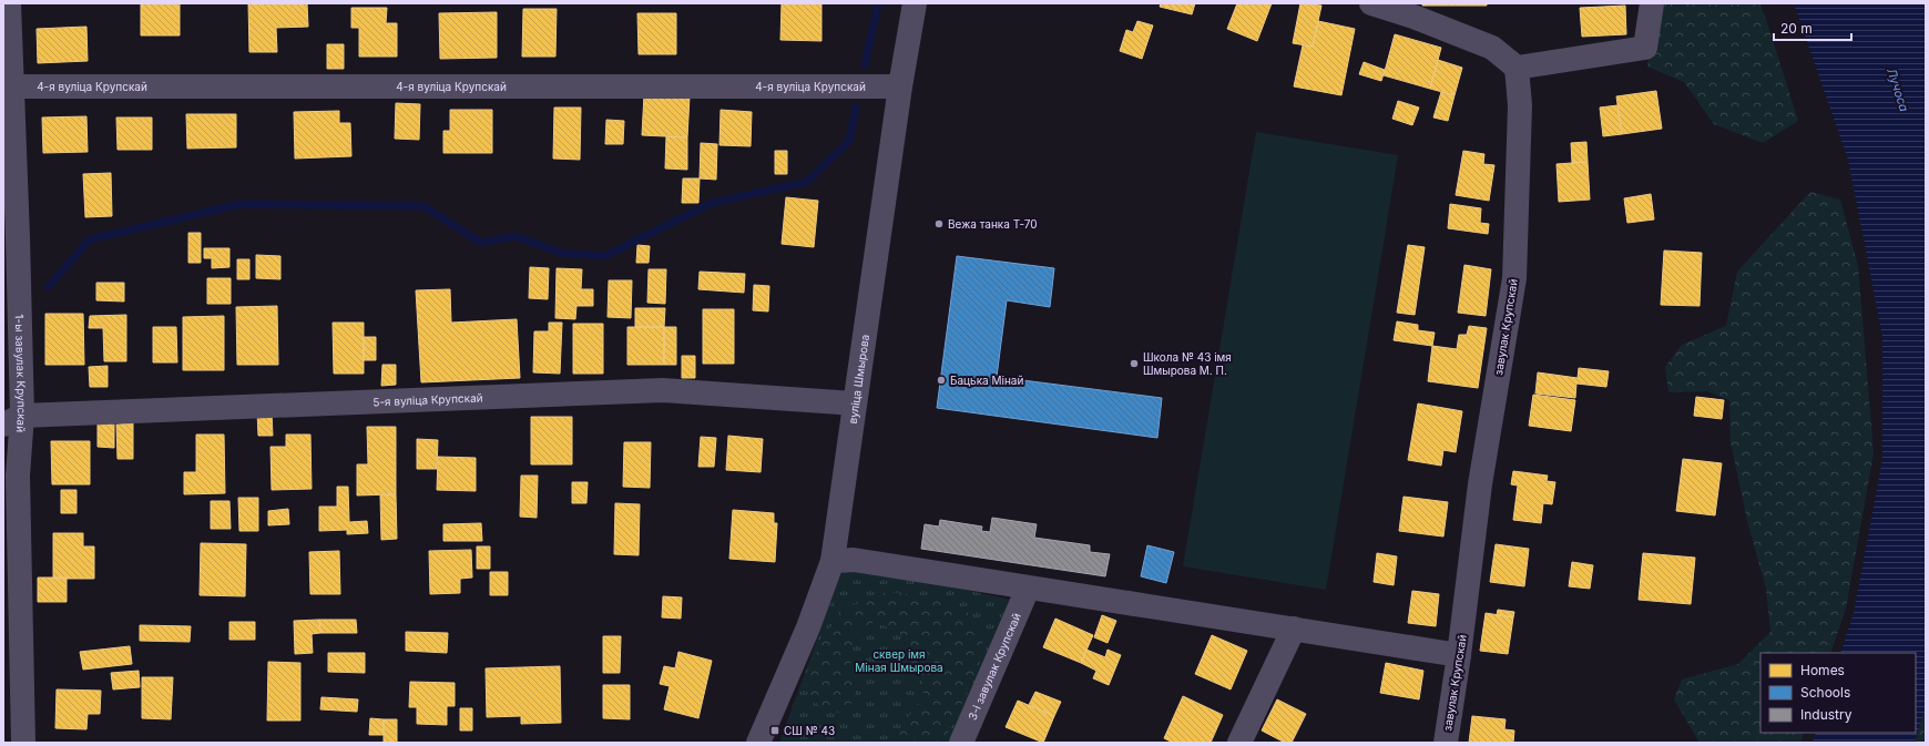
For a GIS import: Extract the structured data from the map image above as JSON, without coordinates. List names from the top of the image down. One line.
{"streets":{"street":["4-я вуліца Крупскай","завулак Крупскай","1-ы завулак Крупскай","вуліца Шмырова","5-я вуліца Крупскай","3-і завулак Крупскай"]},"crossings":[["4-я вуліца Крупскай","1-ы завулак Крупскай"],["4-я вуліца Крупскай","вуліца Шмырова"],["1-ы завулак Крупскай","5-я вуліца Крупскай"],["вуліца Шмырова","5-я вуліца Крупскай"]],"water":["Лучоса"],"parks":["сквер імя Міная Шмырова"],"places":{"other":["Вежа танка Т-70","Школа № 43 імя Шмырова М. П.","Бацька Мінай"],"transit":["СШ № 43"]},"legend":["Homes","Schools","Industry"],"scale_bar":"20 m"}
